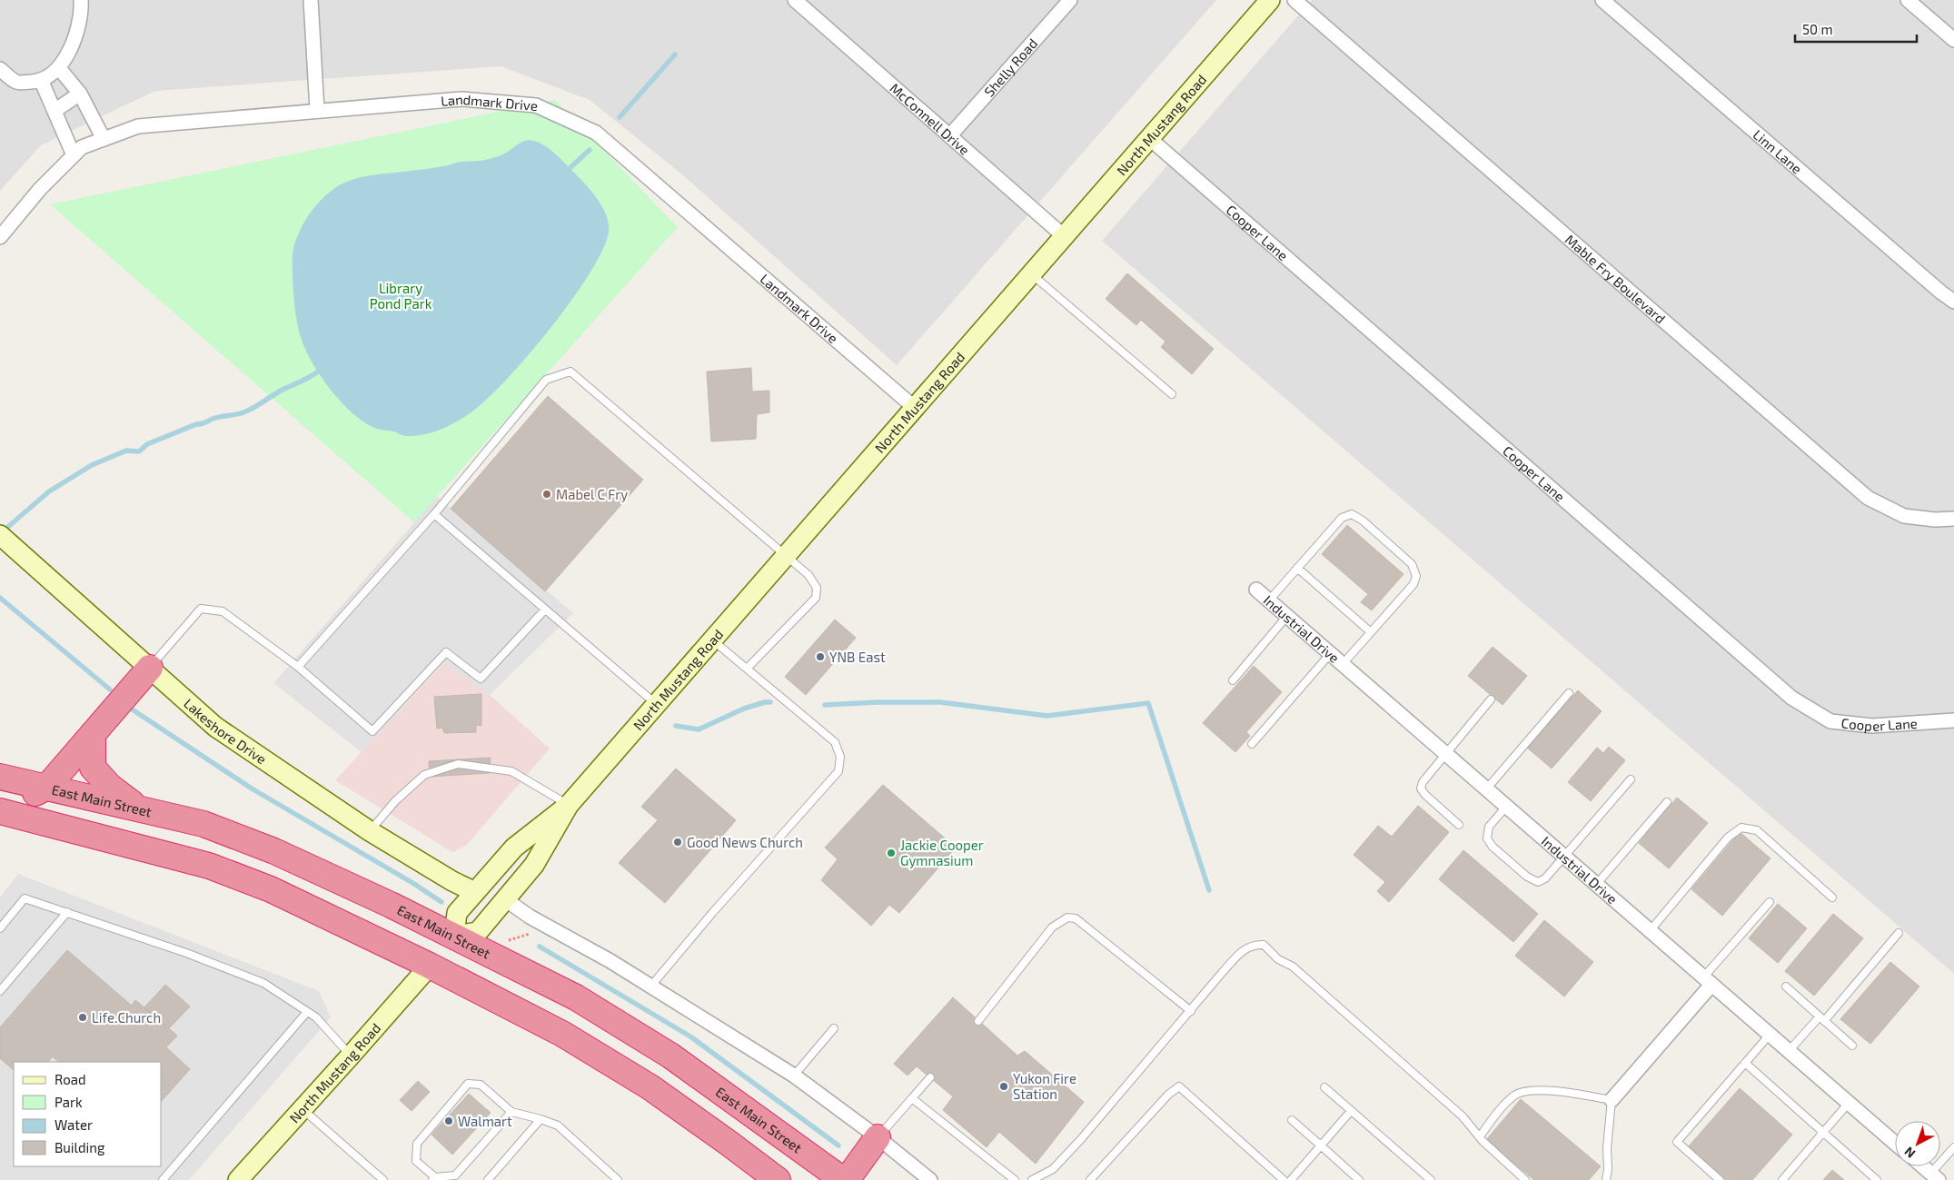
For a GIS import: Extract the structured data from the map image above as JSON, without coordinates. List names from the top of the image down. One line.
{"streets":{"highway":["East Main Street"],"main road":["North Mustang Road","Lakeshore Drive"],"street":["Shelly Road","Landmark Drive","McConnell Drive","Linn Lane","Cooper Lane","Mable Fry Boulevard","Industrial Drive"]},"crossings":[["Shelly Road","McConnell Drive"],["Landmark Drive","North Mustang Road"],["McConnell Drive","North Mustang Road"],["North Mustang Road","Cooper Lane"],["North Mustang Road","Lakeshore Drive"],["North Mustang Road","East Main Street"]],"parks":["Library Pond Park"],"places":["Mabel C Fry","YNB East","Good News Church","Jackie Cooper Gymnasium","Life.Church","Yukon Fire Station","Walmart"],"legend":["Road","Park","Water","Building"],"scale_bar":"50 m","north":"bottom left"}
